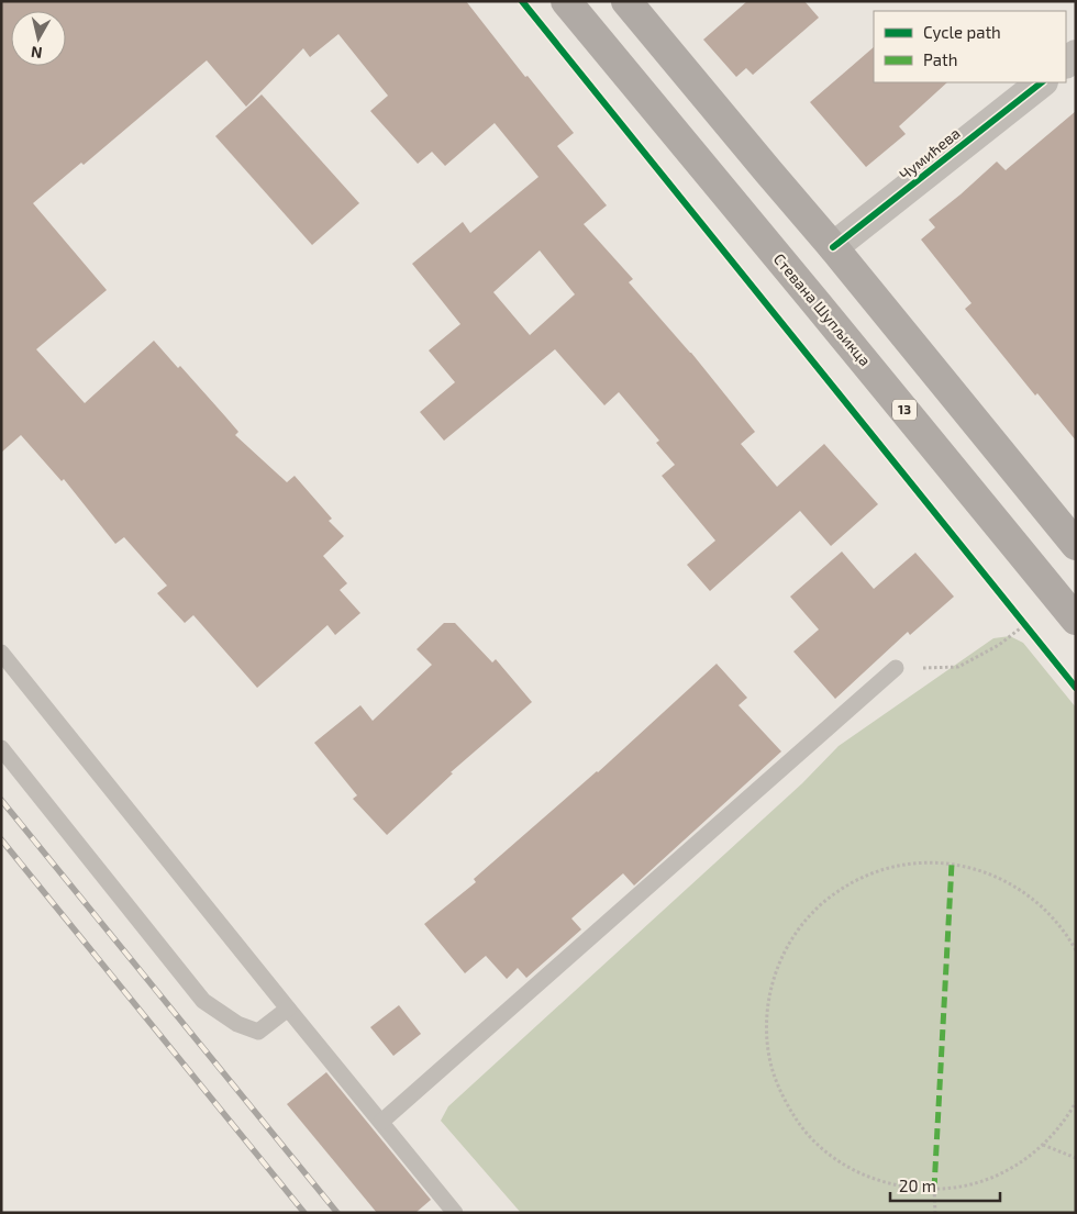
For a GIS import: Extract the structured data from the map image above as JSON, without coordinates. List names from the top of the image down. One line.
{"streets":{"main road":["Стевана Шупљикца","13"],"street":["Чумићева"]},"legend":["Cycle path","Path"],"scale_bar":"20 m","north":"bottom"}
